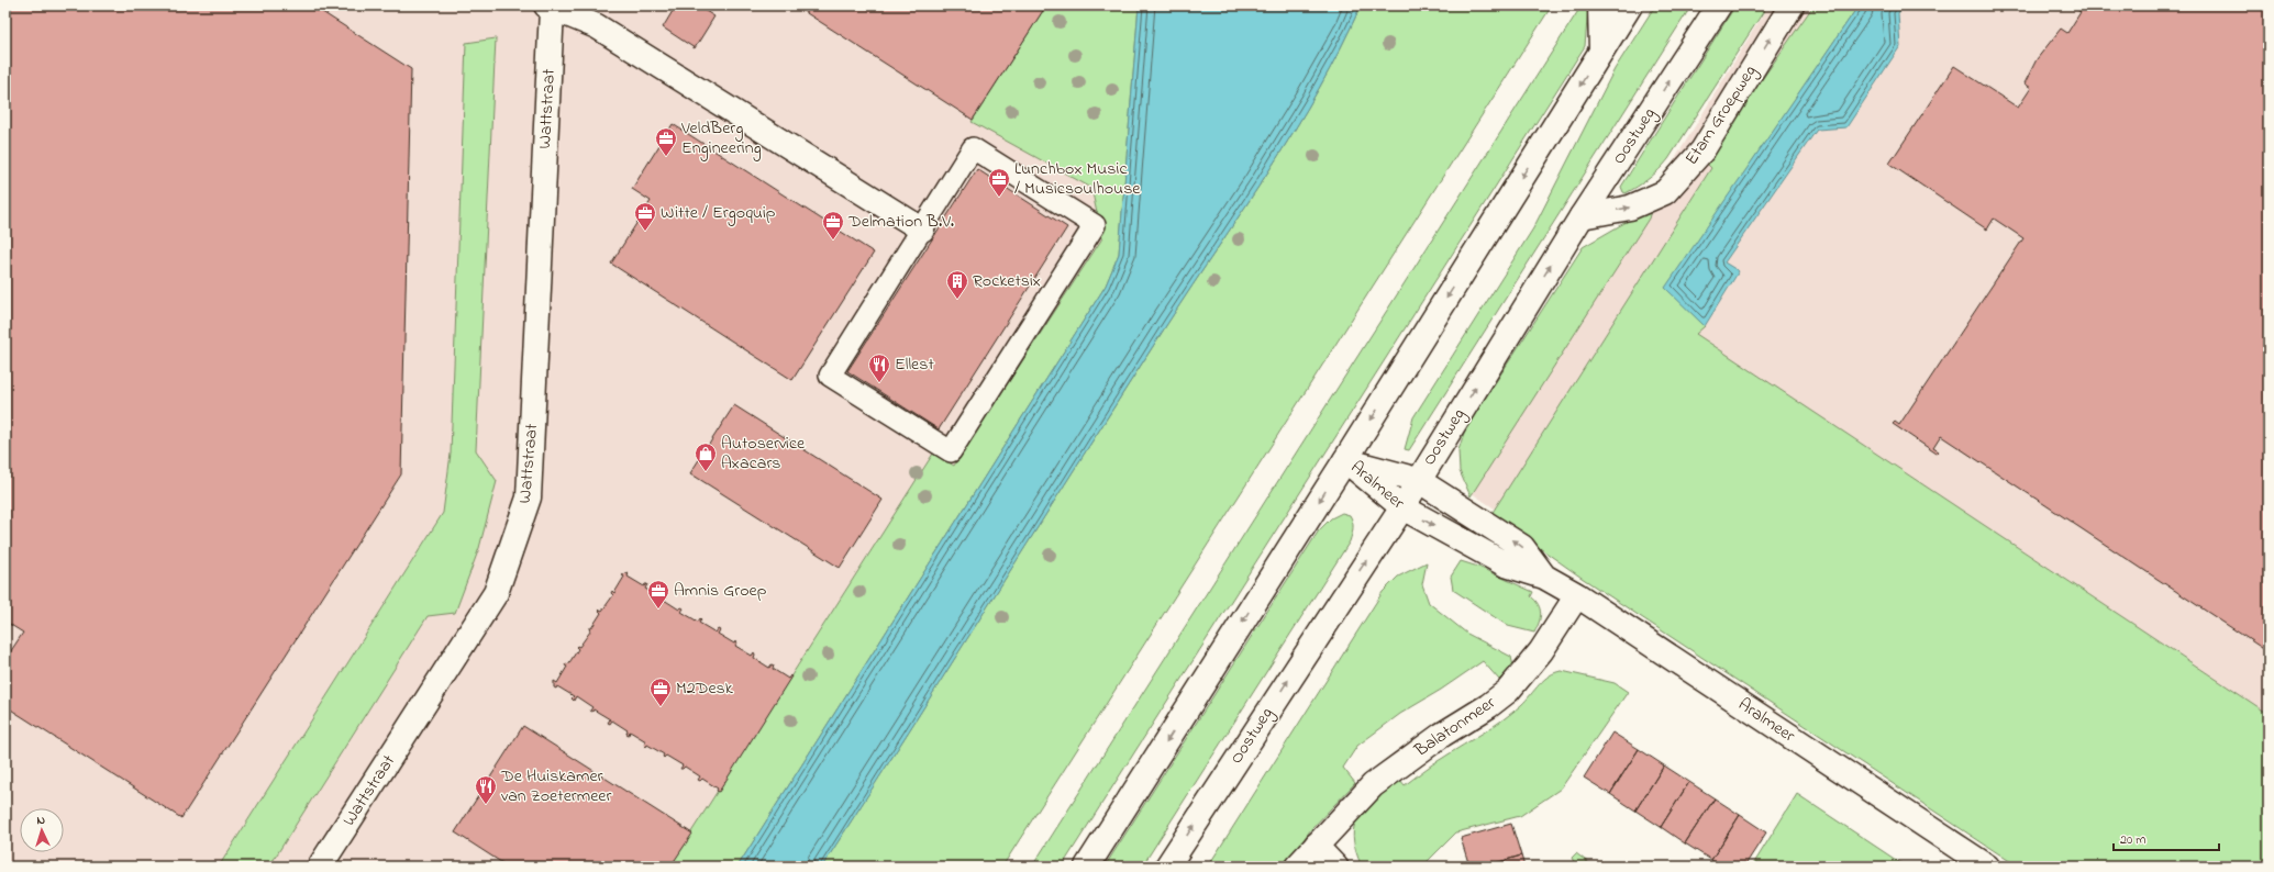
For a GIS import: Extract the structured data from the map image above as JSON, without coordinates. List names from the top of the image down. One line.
{"streets":{"street":["Wattstraat","Etam Groepweg","Oostweg","Aralmeer","Balatonmeer"]},"crossings":[["Etam Groepweg","Oostweg"],["Oostweg","Aralmeer"],["Aralmeer","Balatonmeer"]],"places":{"office":["VeldBerg Engineering","Lunchbox Music / Musicsoulhouse","Witte / Ergoquip","Delmation B.V.","Amnis Groep","M2Desk"],"building":["Rocketsix"],"restaurant":["Ellest","De Huiskamer van Zoetermeer"],"shop":["Autoservice Axacars"]},"scale_bar":"20 m","north":"top"}
